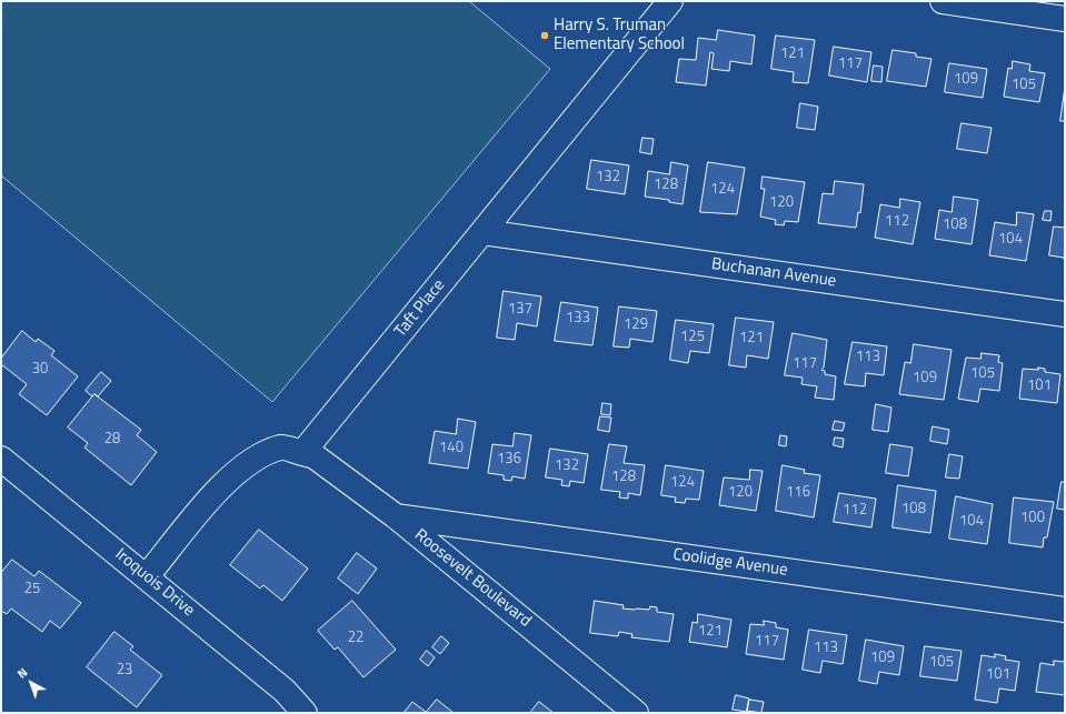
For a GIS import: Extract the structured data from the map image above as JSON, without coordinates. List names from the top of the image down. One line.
{"streets":{"street":["Buchanan Avenue","Taft Place","Coolidge Avenue","Roosevelt Boulevard","Iroquois Drive"]},"crossings":[["Buchanan Avenue","Taft Place"],["Taft Place","Roosevelt Boulevard"],["Coolidge Avenue","Roosevelt Boulevard"]],"places":["Harry S. Truman Elementary School"],"house_numbers":["121","117","109","105","132","128","124","120","112","108","104","137","133","129","125","121","113","117","30","105","109","101","28","140","136","132","128","124","120","116","108","112","100","104","25","121","22","117","113","109","105","23","101"],"north":"top left"}
